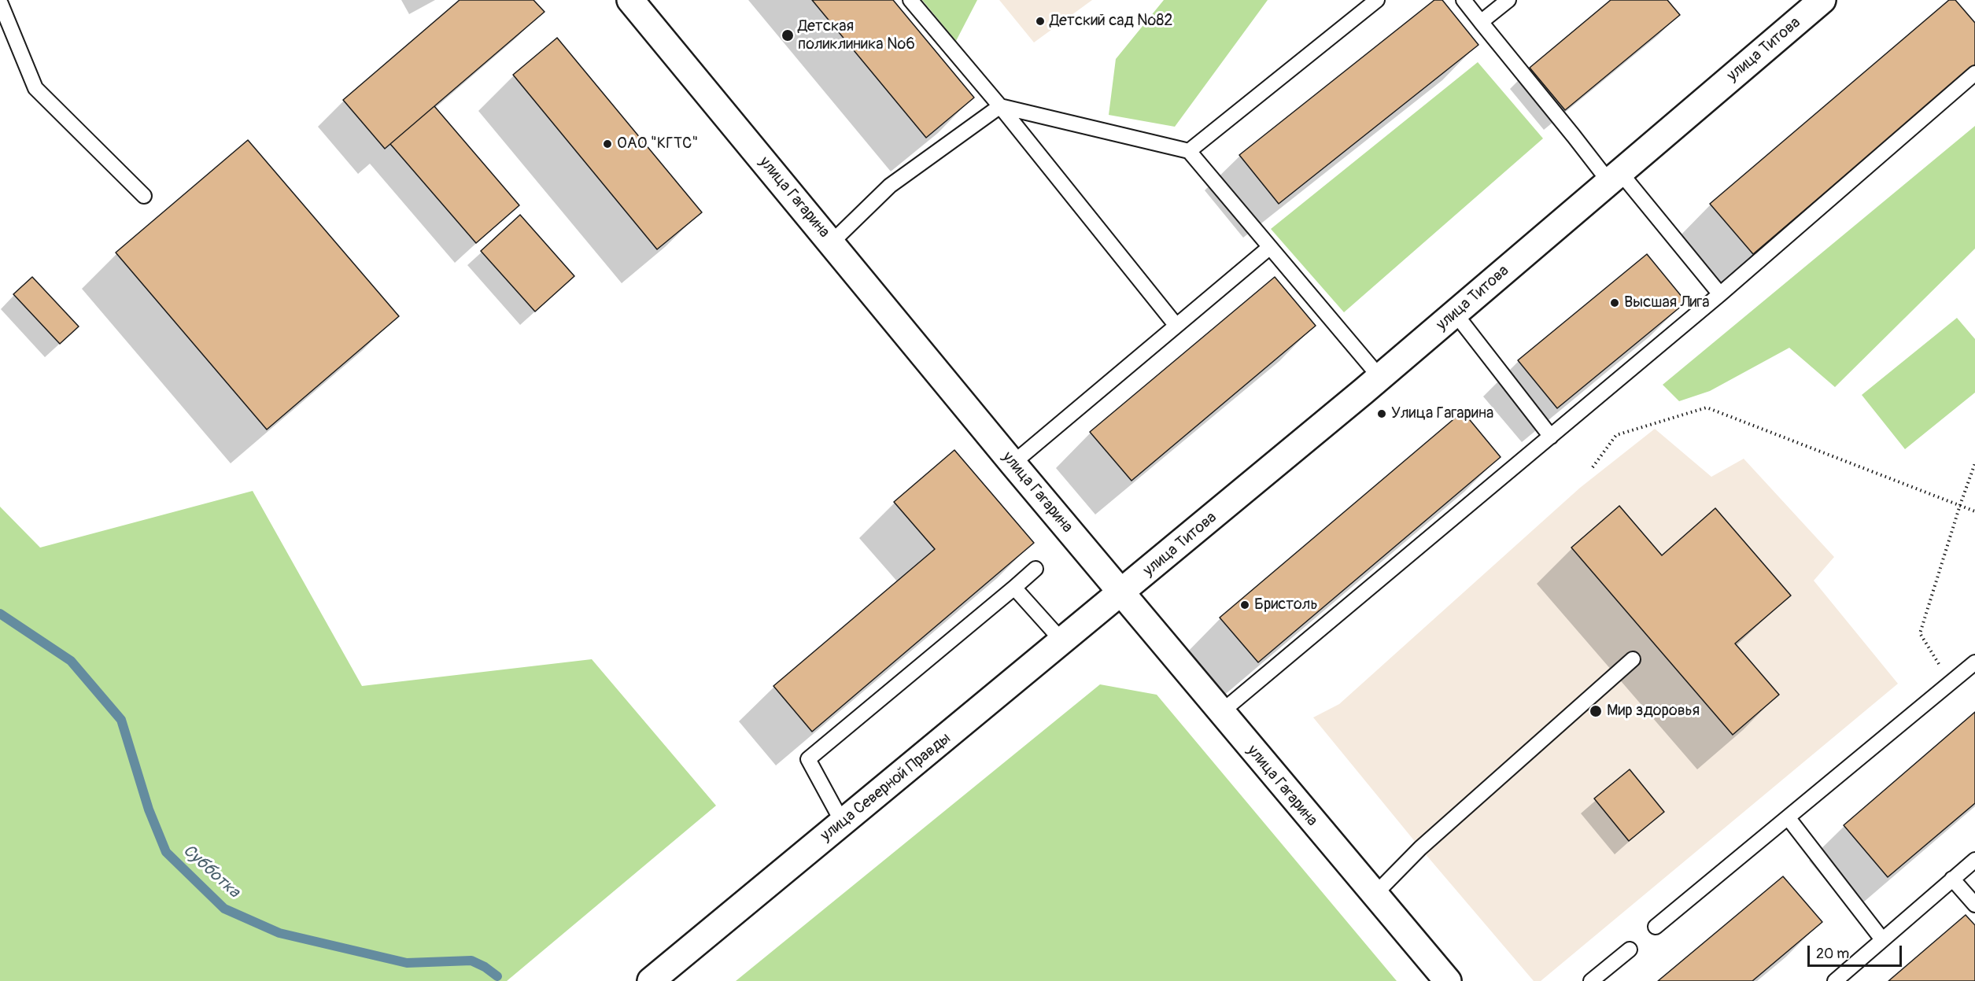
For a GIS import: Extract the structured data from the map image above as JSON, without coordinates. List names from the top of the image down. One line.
{"streets":{"main road":["улица Титова","улица Гагарина","улица Северной Правды"]},"crossings":[["улица Титова","улица Гагарина"],["улица Титова","улица Северной Правды"],["улица Гагарина","улица Северной Правды"]],"water":["Субботка"],"places":["Детский сад №82","Детская поликлиника №6","ОАО \"КГТС\"","Высшая Лига","Улица Гагарина","Бристоль","Мир здоровья"],"scale_bar":"20 m"}
